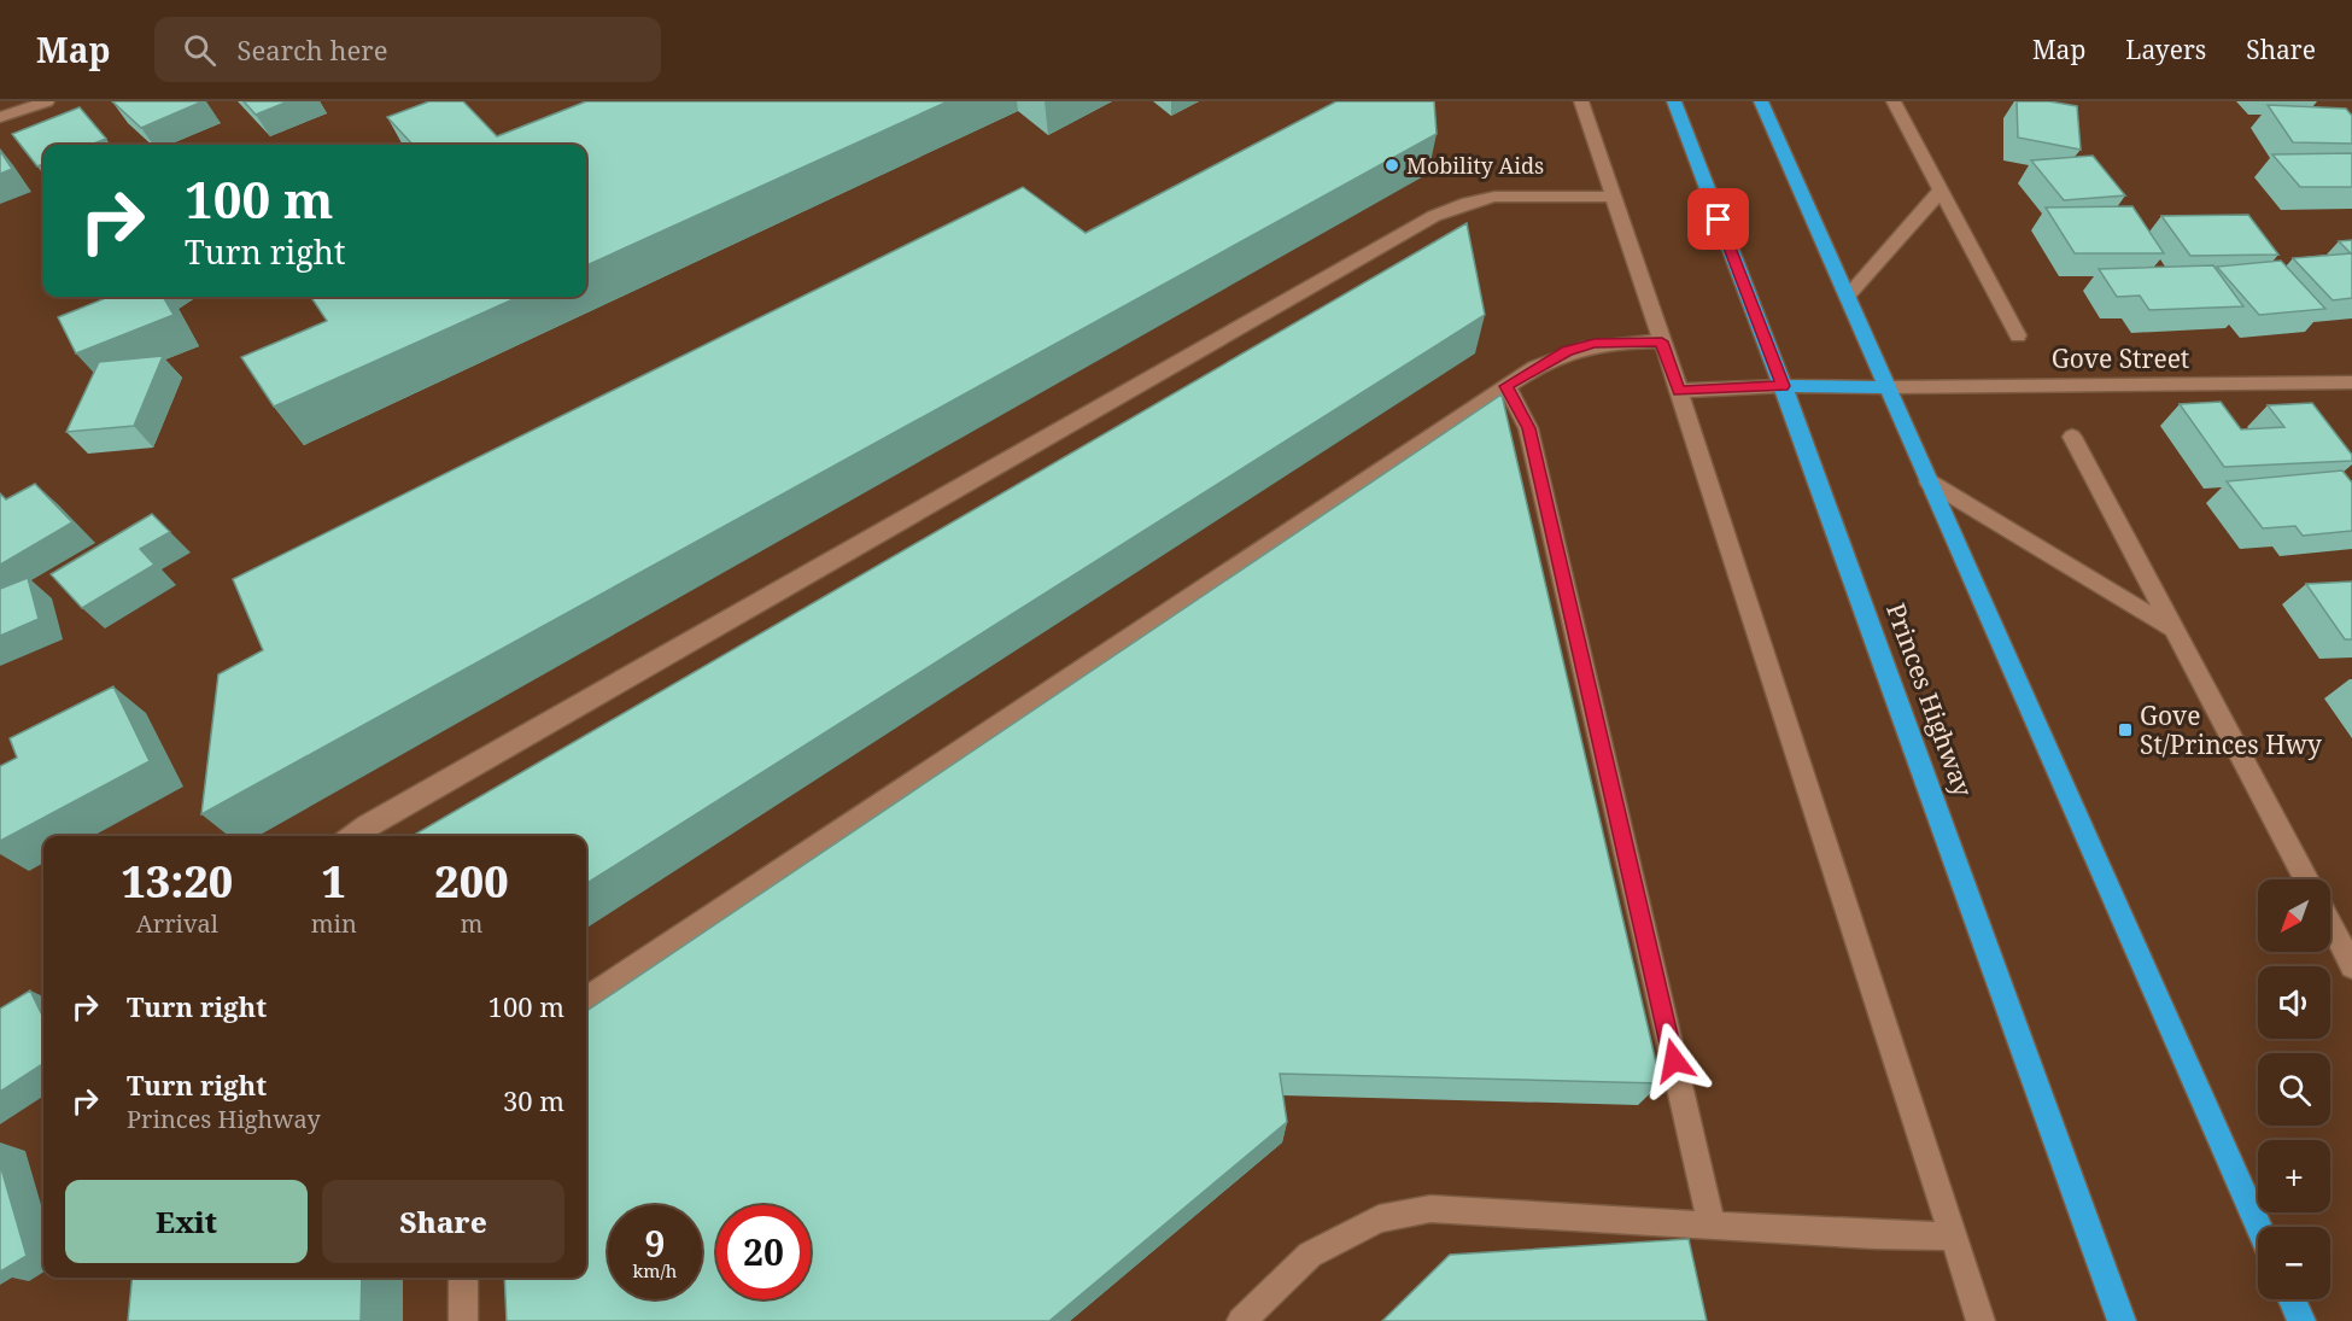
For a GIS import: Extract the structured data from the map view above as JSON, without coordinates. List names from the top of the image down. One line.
{"streets":{"highway":["Princes Highway"],"street":["Gove Street"]},"places":{"other":["Mobility Aids"],"transit":["Gove St/Princes Hwy"]},"north":"bottom left","page":{"header":"Map","search":"Search here","nav":["Map","Layers","Share"],"turn":["100 m","Turn right"],"eta":["13:20","Arrival","1","min","200","m"],"map_buttons":["+","−"],"list":[{"name":"Turn right","value":"100 m"},{"name":"Turn right","note":"Princes Highway","value":"30 m"}],"buttons":["Exit","Share"],"speed":"9 km/h","limit":"20"}}
